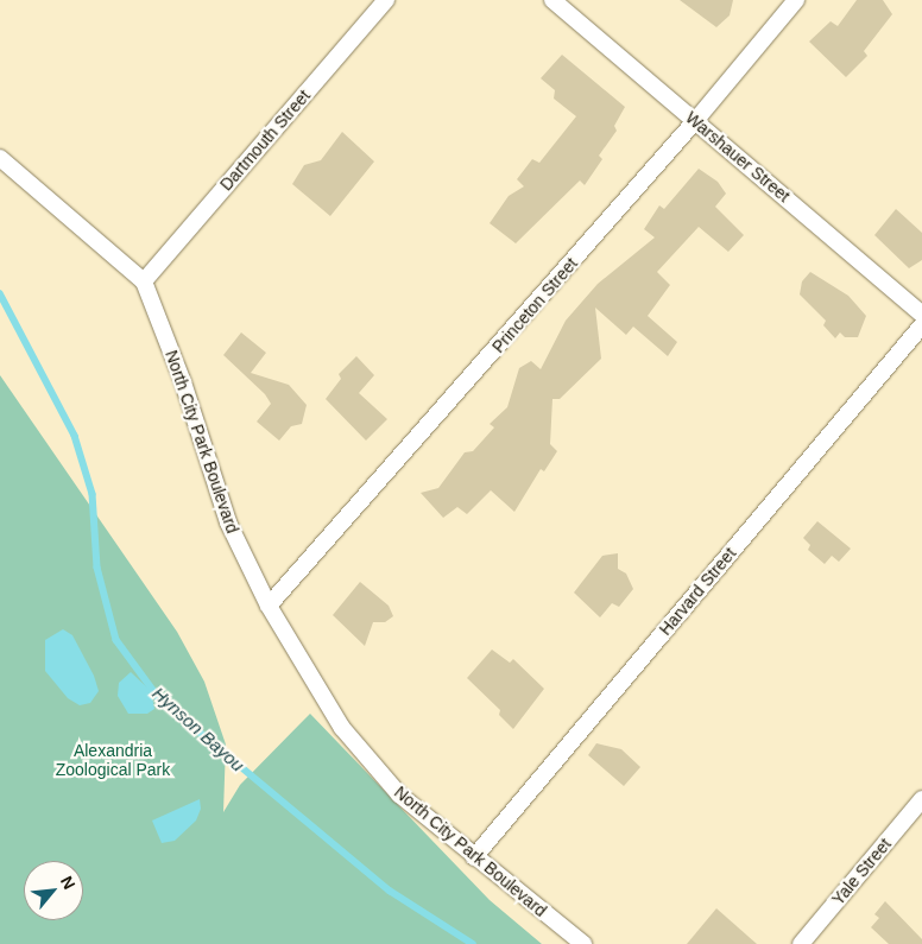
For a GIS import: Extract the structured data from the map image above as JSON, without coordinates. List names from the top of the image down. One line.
{"streets":{"street":["Dartmouth Street","Warshauer Street","Princeton Street","North City Park Boulevard","Harvard Street","Yale Street"]},"crossings":[["Dartmouth Street","North City Park Boulevard"],["Warshauer Street","Princeton Street"],["Princeton Street","North City Park Boulevard"],["North City Park Boulevard","Harvard Street"]],"water":["Hynson Bayou"],"parks":["Alexandria Zoological Park"],"north":"top right"}
